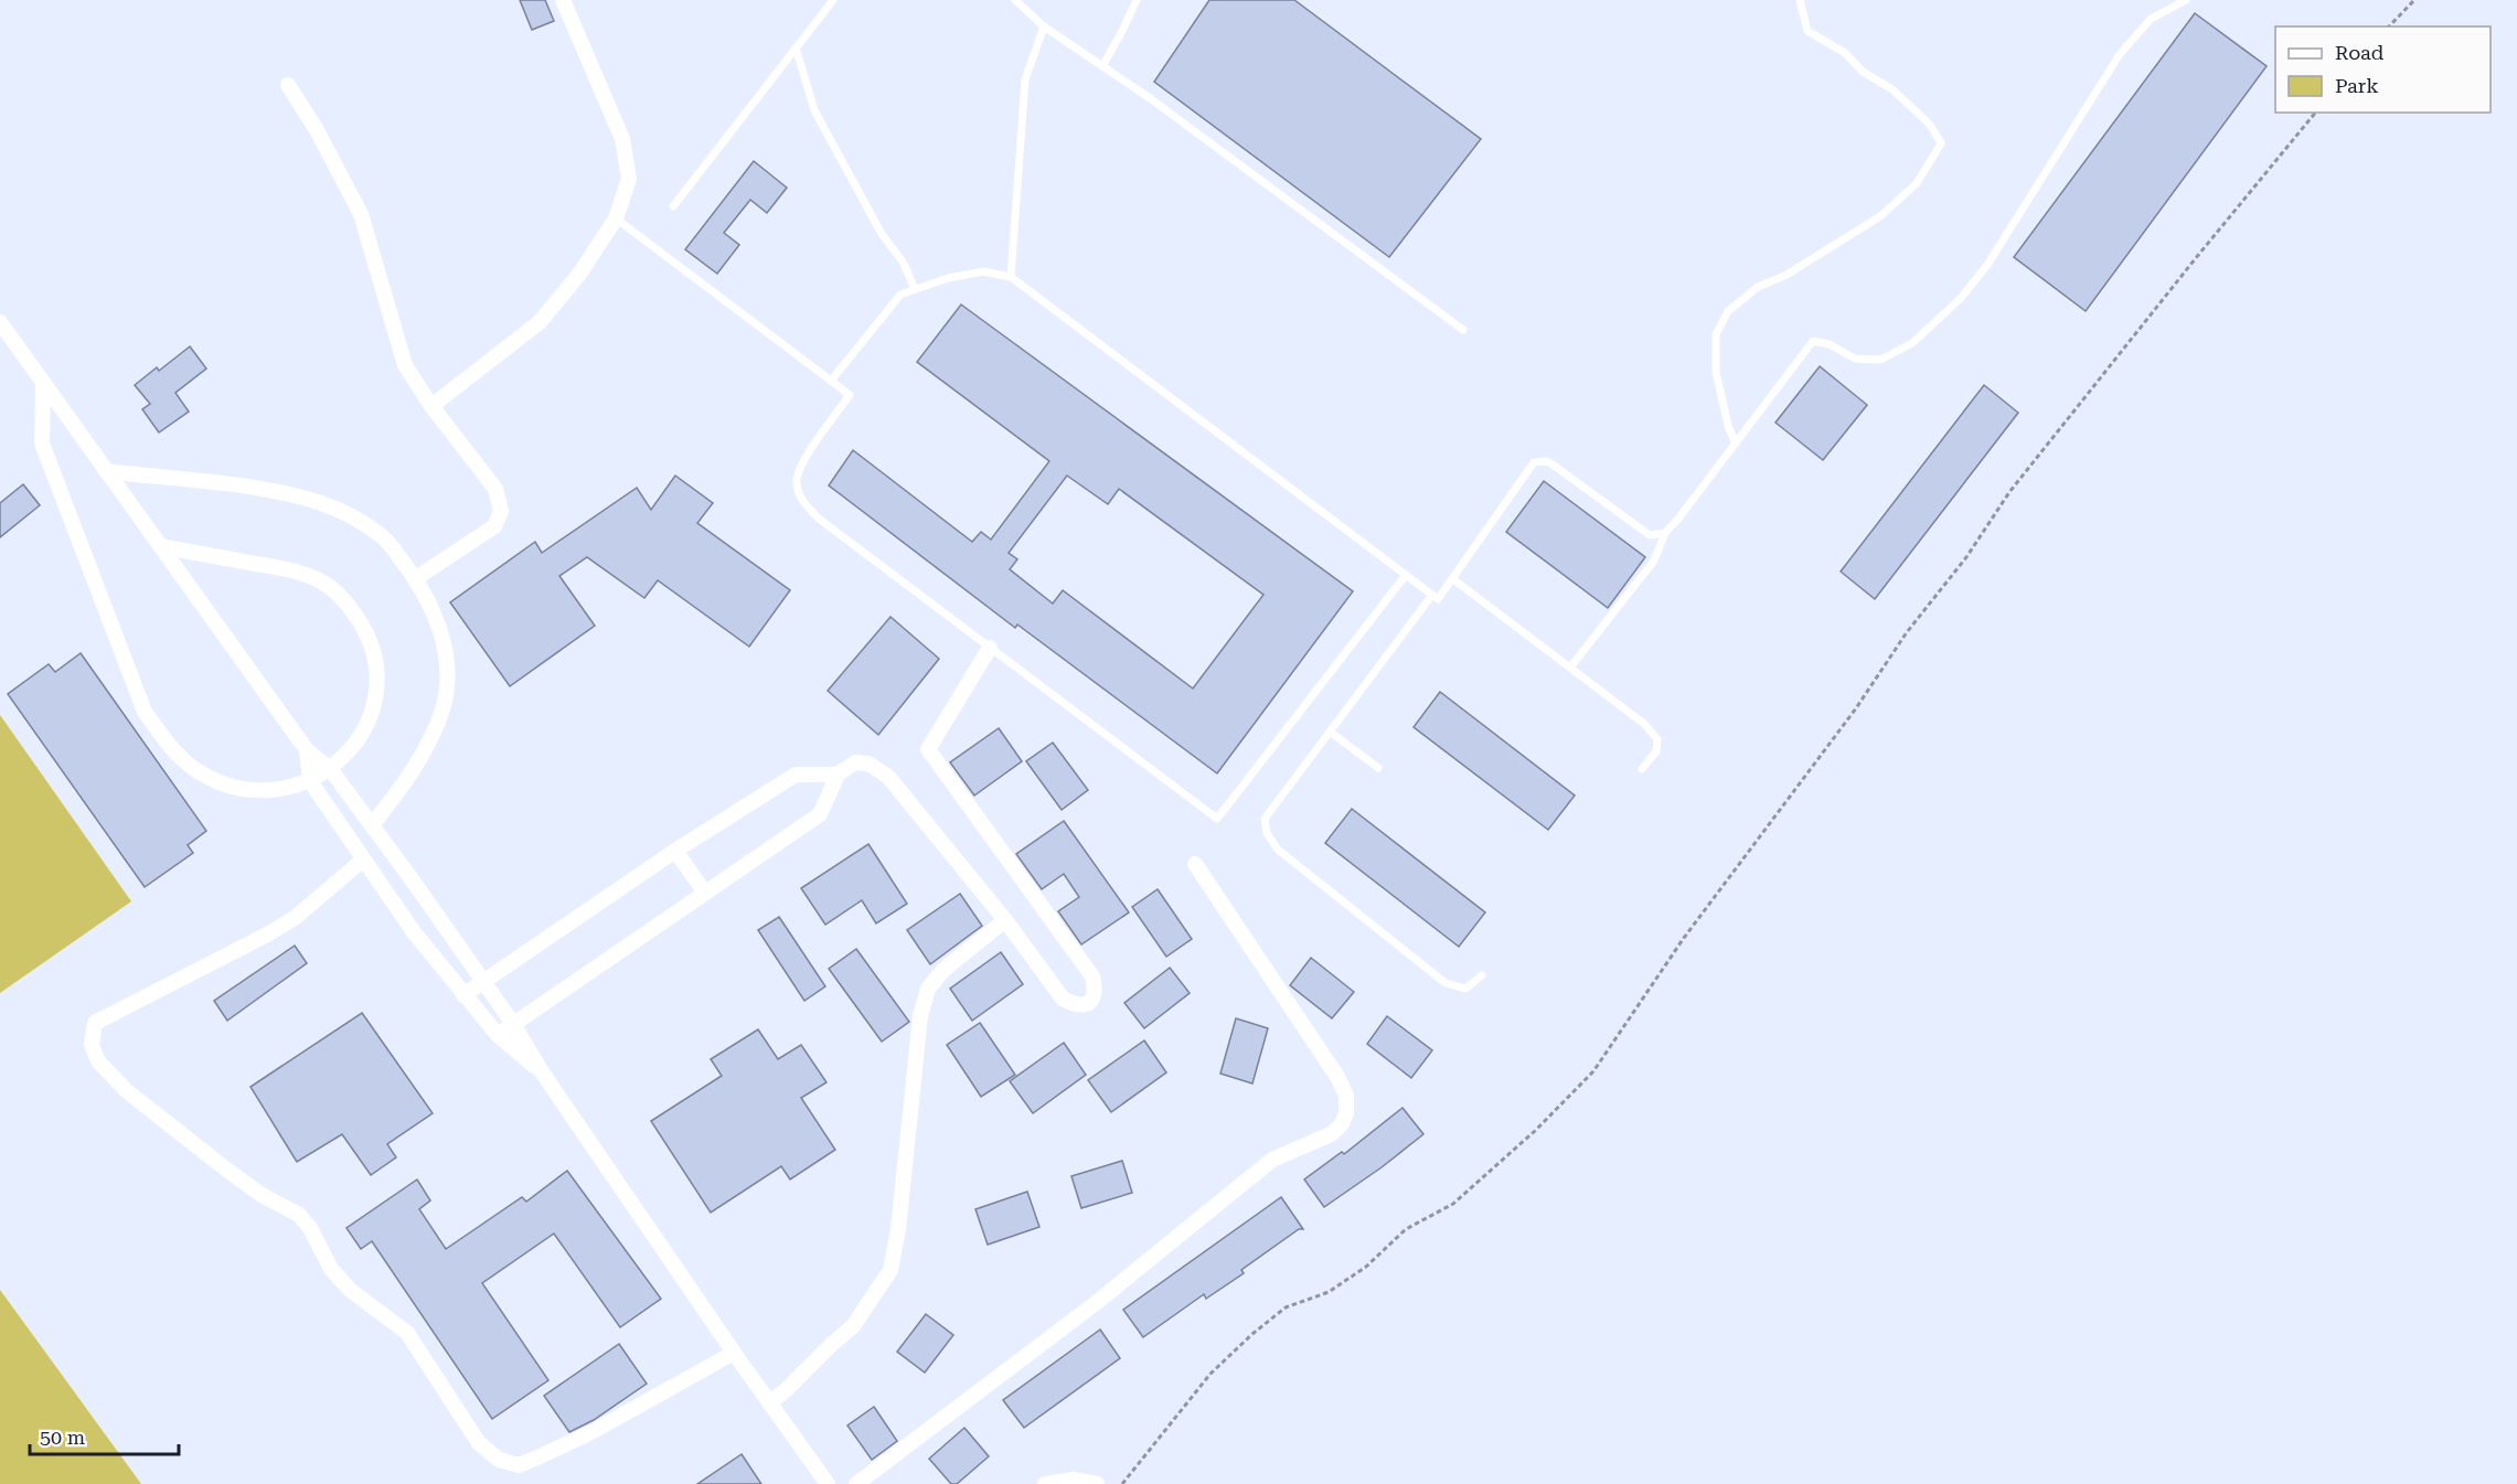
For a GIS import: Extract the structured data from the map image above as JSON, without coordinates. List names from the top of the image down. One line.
{"legend":["Road","Park"],"scale_bar":"50 m"}
